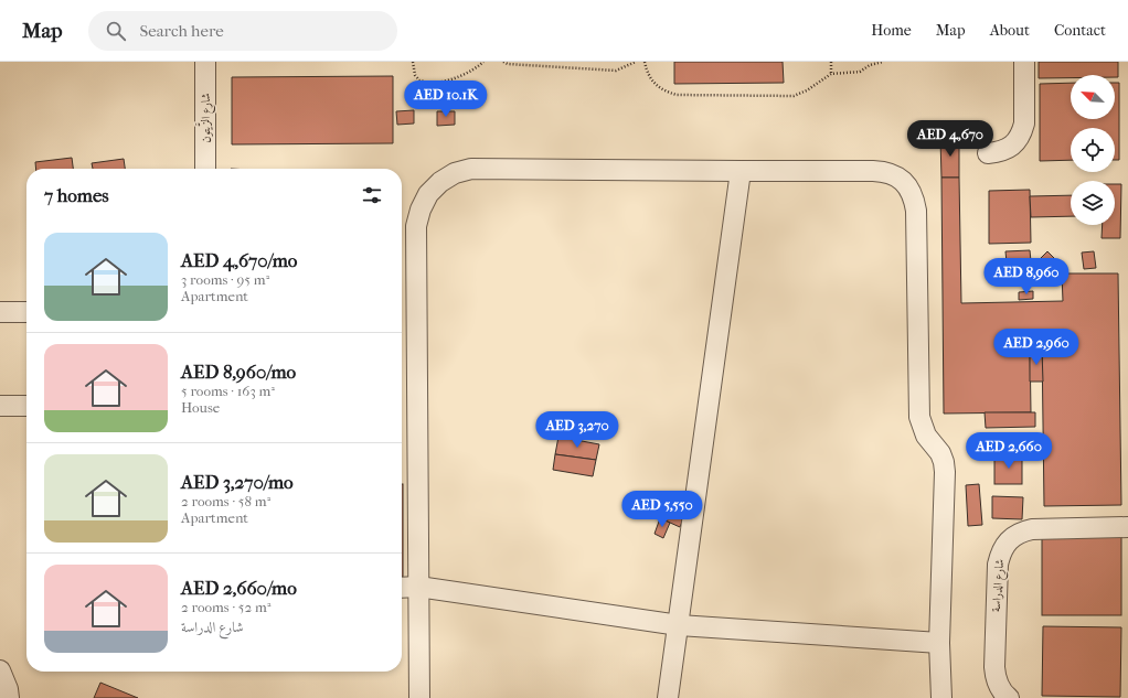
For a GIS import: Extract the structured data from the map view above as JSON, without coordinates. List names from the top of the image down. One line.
{"streets":{"street":["شارع الزَّيتون","شارع الدراسة"]},"north":"top left","page":{"header":"Map","search":"Search here","nav":["Home","Map","About","Contact"],"price":["AED 10.1K","AED 4,670","AED 8,960","AED 2,960","AED 3,270","AED 2,660","AED 5,550"],"heading":"7 homes","list":[{"name":"AED 4,670/mo","note":"3 rooms · 95 m² · Apartment"},{"name":"AED 8,960/mo","note":"5 rooms · 163 m² · House"},{"name":"AED 3,270/mo","note":"2 rooms · 58 m² · Apartment"},{"name":"AED 2,660/mo","note":"2 rooms · 52 m² · شارع الدراسة"}]}}
